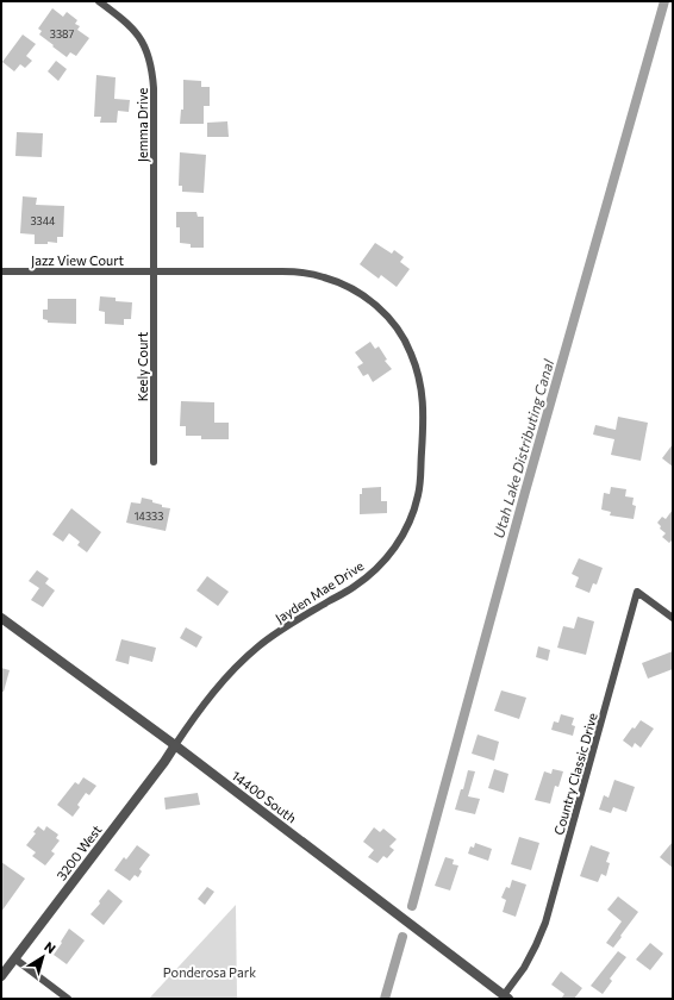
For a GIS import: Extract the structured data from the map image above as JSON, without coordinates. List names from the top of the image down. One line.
{"streets":{"street":["Jemma Drive","Jazz View Court","Keely Court","Jayden Mae Drive","Country Classic Drive","14400 South","3200 West"]},"crossings":[["Jemma Drive","Jazz View Court"],["Jemma Drive","Keely Court"],["Jemma Drive","Jayden Mae Drive"],["Jazz View Court","Keely Court"],["Jazz View Court","Jayden Mae Drive"],["Keely Court","Jayden Mae Drive"],["Jayden Mae Drive","14400 South"],["Jayden Mae Drive","3200 West"],["Country Classic Drive","14400 South"],["14400 South","3200 West"]],"water":["Utah Lake Distributing Canal"],"parks":["Ponderosa Park"],"house_numbers":["3387","3344","14333"],"north":"top right"}
